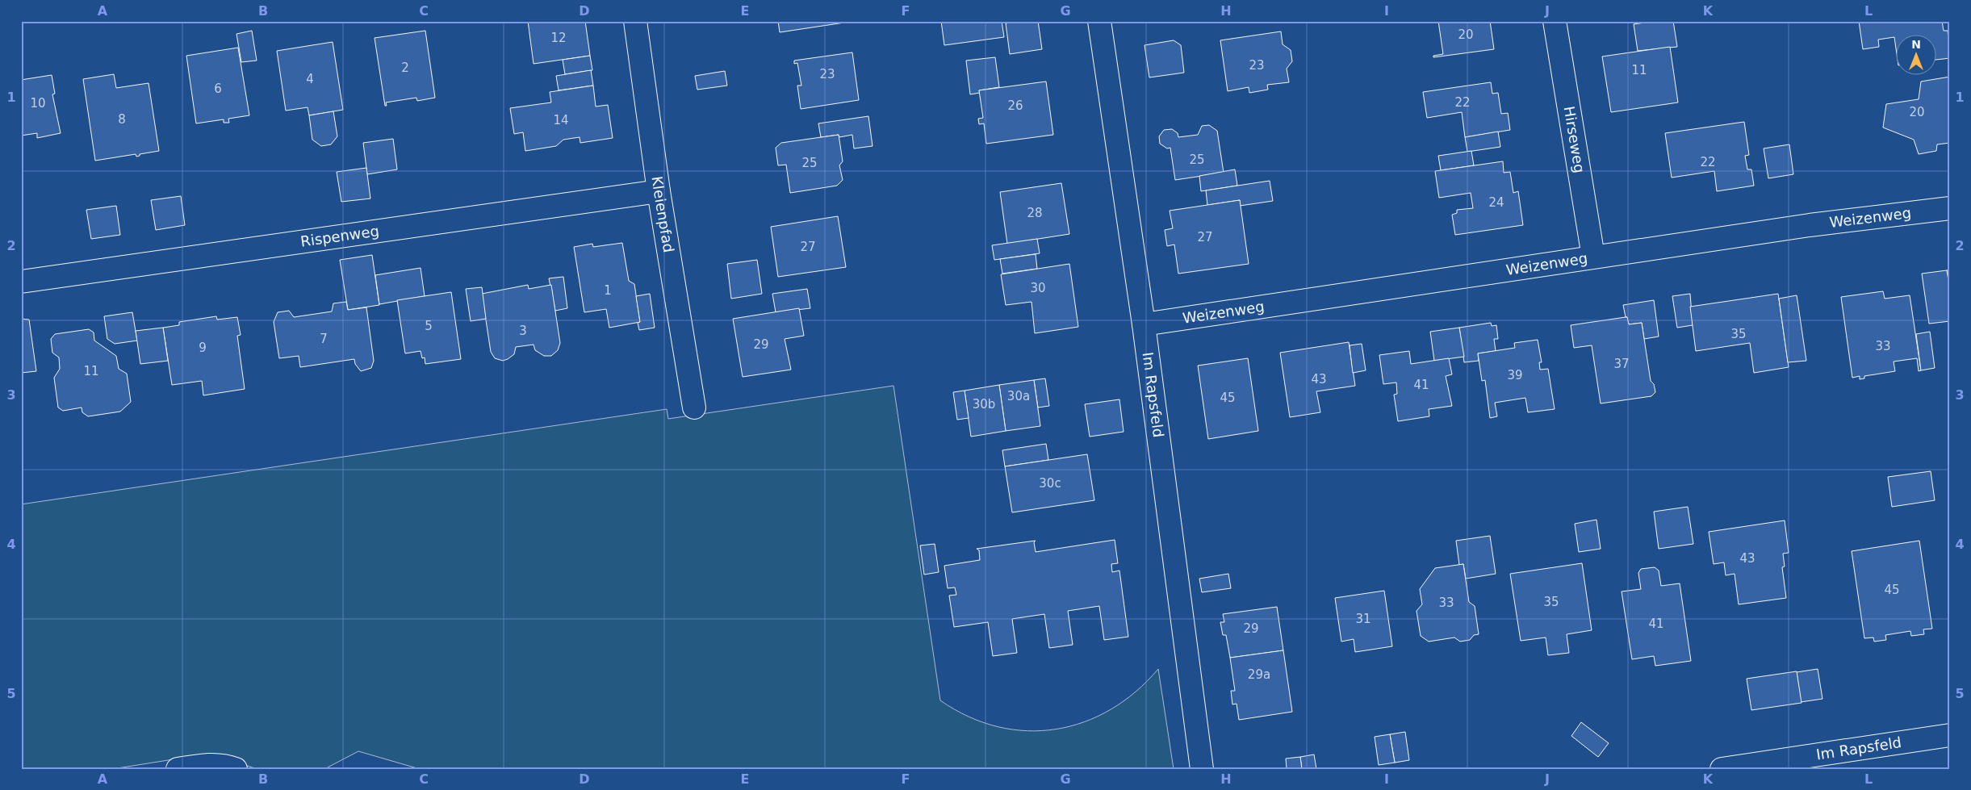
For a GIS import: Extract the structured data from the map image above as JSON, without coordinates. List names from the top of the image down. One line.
{"streets":{"street":["Hirseweg","Kleienpfad","Weizenweg","Rispenweg","Im Rapsfeld"]},"crossings":[["Hirseweg","Weizenweg"],["Kleienpfad","Rispenweg"],["Weizenweg","Im Rapsfeld"]],"house_numbers":["20","12","23","2","11","23","4","6","22","10","26","20","8","14","25","22","25","24","28","27","27","30","1","5","3","35","7","29","33","9","37","11","39","43","41","30a","45","30b","30c","43","45","35","33","31","41","29","29a"],"north":"top","grid":{"columns":["A","B","C","D","E","F","G","H","I","J","K","L"],"rows":["1","2","3","4","5"]}}
